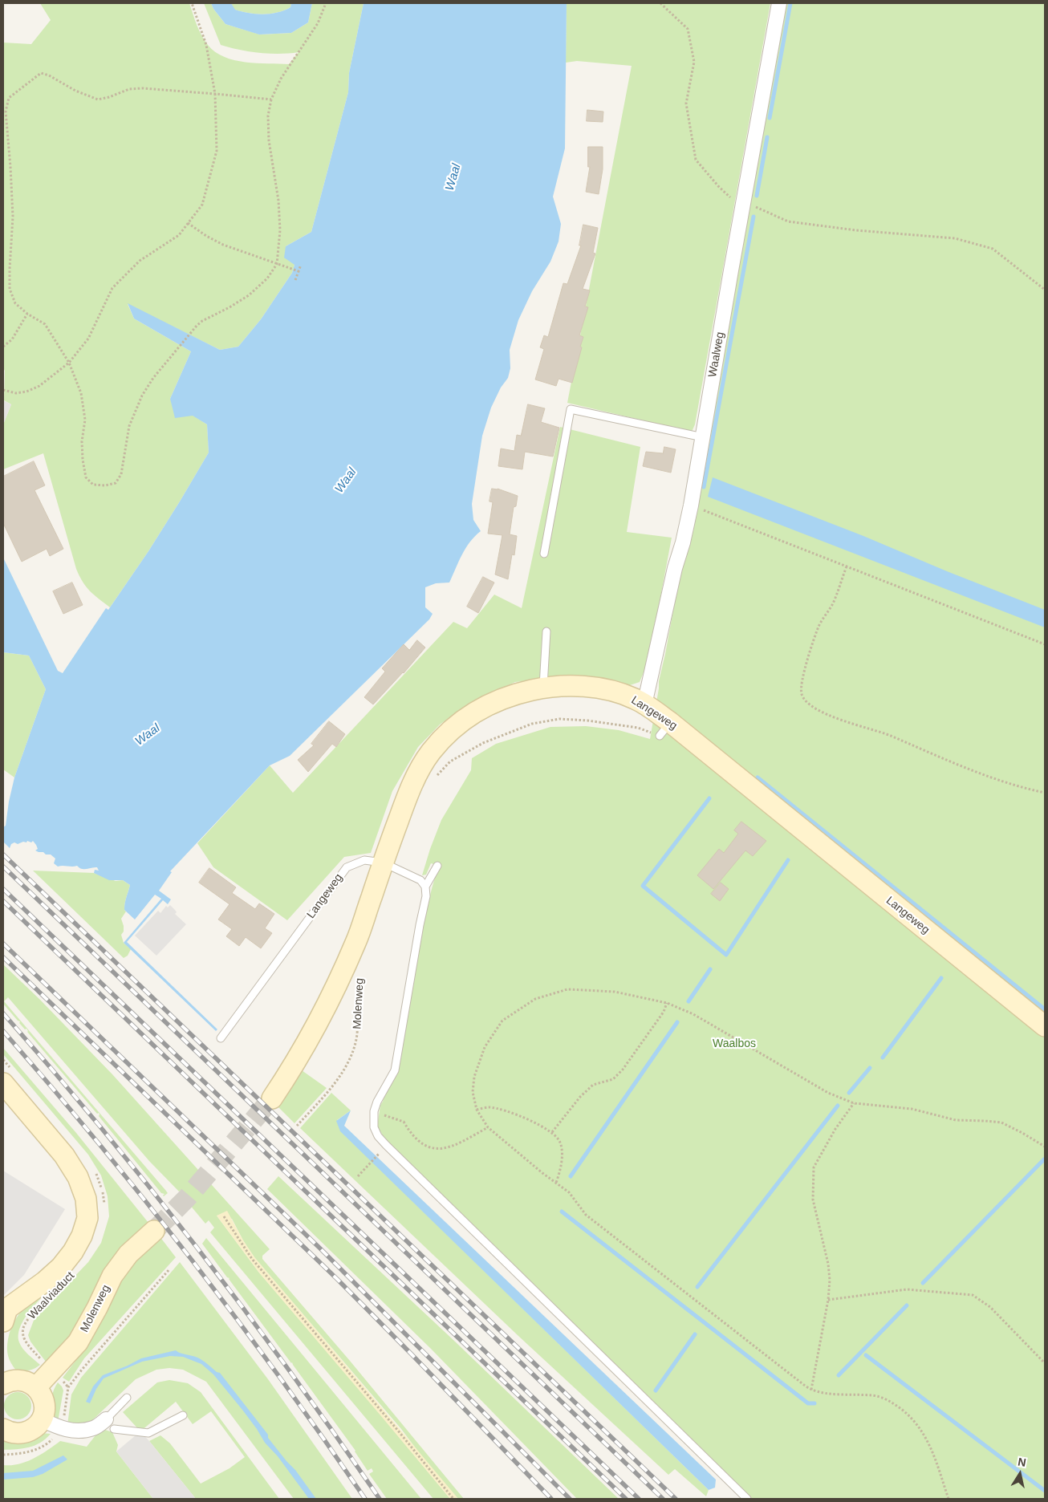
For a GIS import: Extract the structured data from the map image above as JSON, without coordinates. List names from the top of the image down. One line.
{"streets":{"main road":["Langeweg","Molenweg","Waalviaduct"],"street":["Waalweg"]},"crossings":[["Waalweg","Langeweg"],["Langeweg","Molenweg"],["Molenweg","Waalviaduct"]],"water":["Waal"],"parks":["Waalbos"],"north":"top"}
